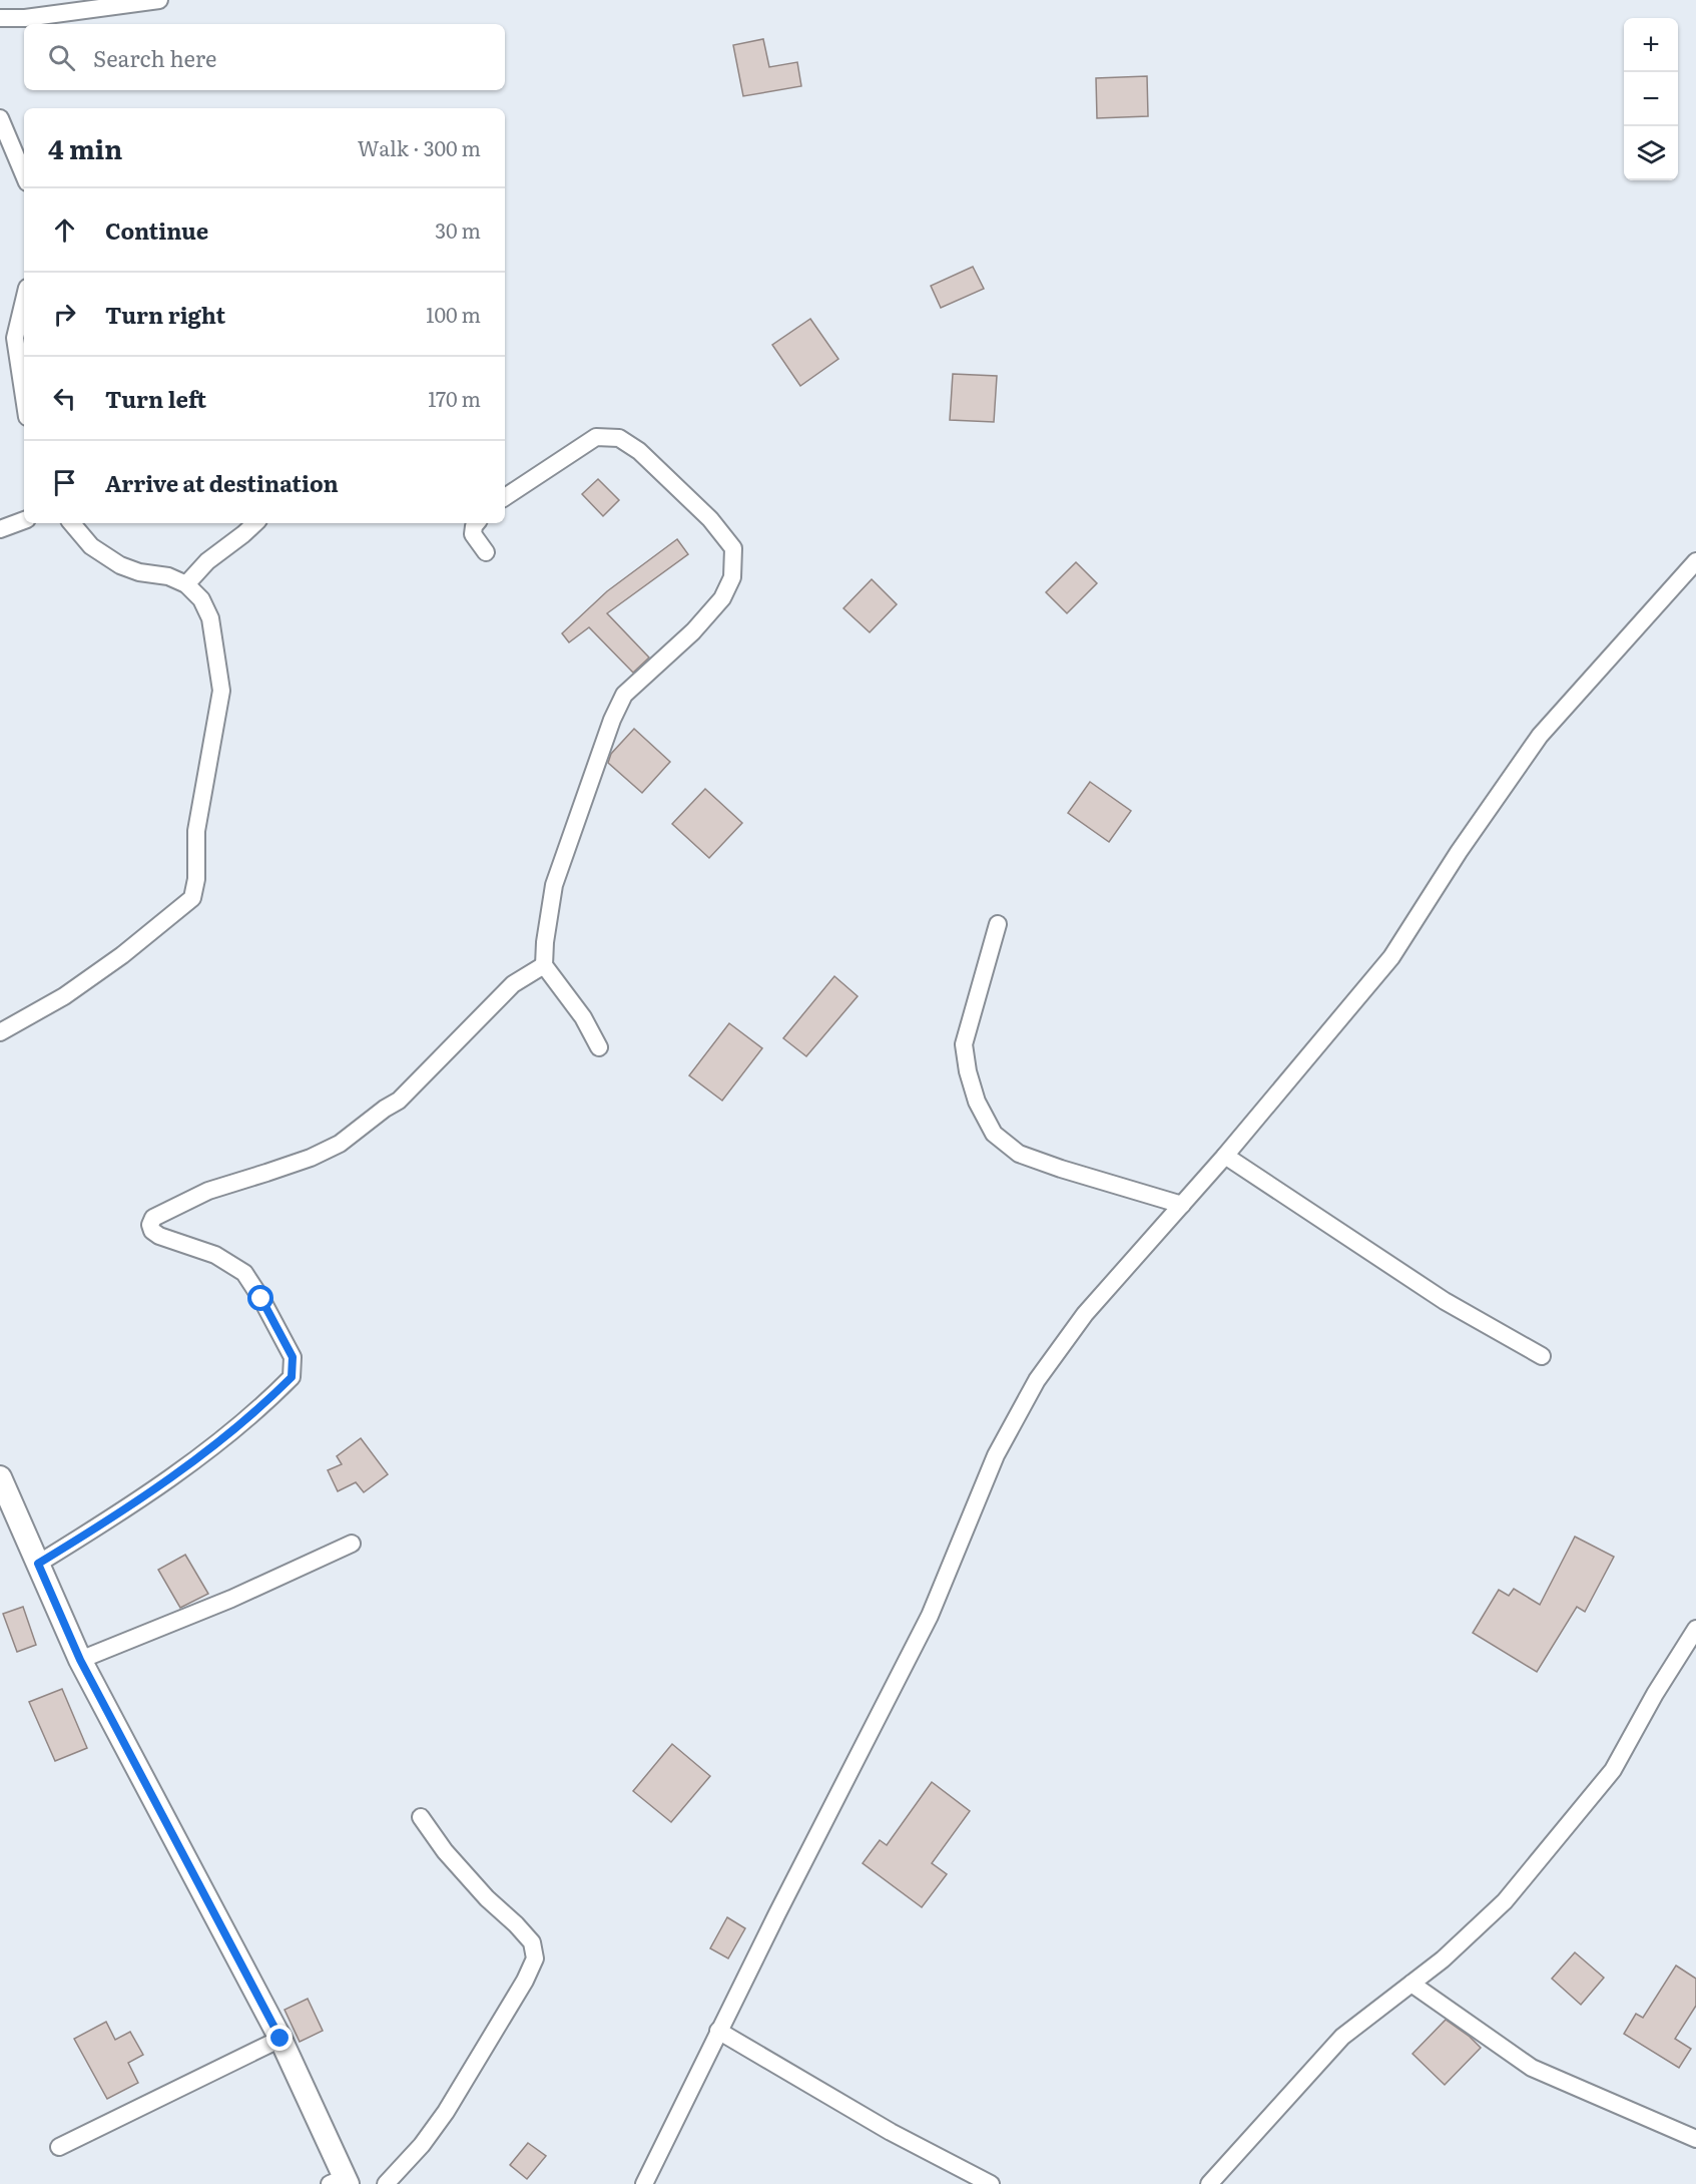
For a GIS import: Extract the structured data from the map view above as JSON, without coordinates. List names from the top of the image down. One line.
{"page":{"map_buttons":["+","−"],"search":"Search here","heading":["4 min","Walk · 300 m"],"list":[["Continue","30 m"],["Turn right","100 m"],["Turn left","170 m"],"Arrive at destination"]}}
